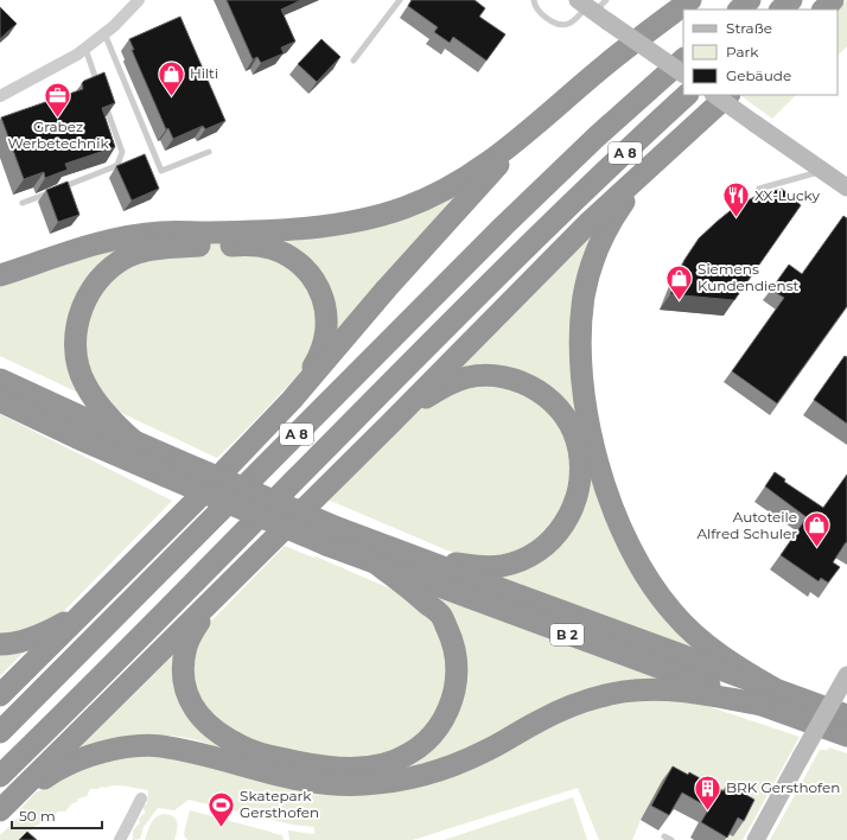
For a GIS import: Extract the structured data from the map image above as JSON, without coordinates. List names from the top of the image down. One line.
{"streets":{"highway":["A 8","B 2"]},"places":{"shop":["Hilti","Siemens Kundendienst","Autoteile Alfred Schuler"],"office":["Grabez Werbetechnik"],"restaurant":["XX-Lucky"],"building":["BRK Gersthofen"],"sports":["Skatepark Gersthofen"]},"legend":["Straße","Park","Gebäude"],"scale_bar":"50 m"}
